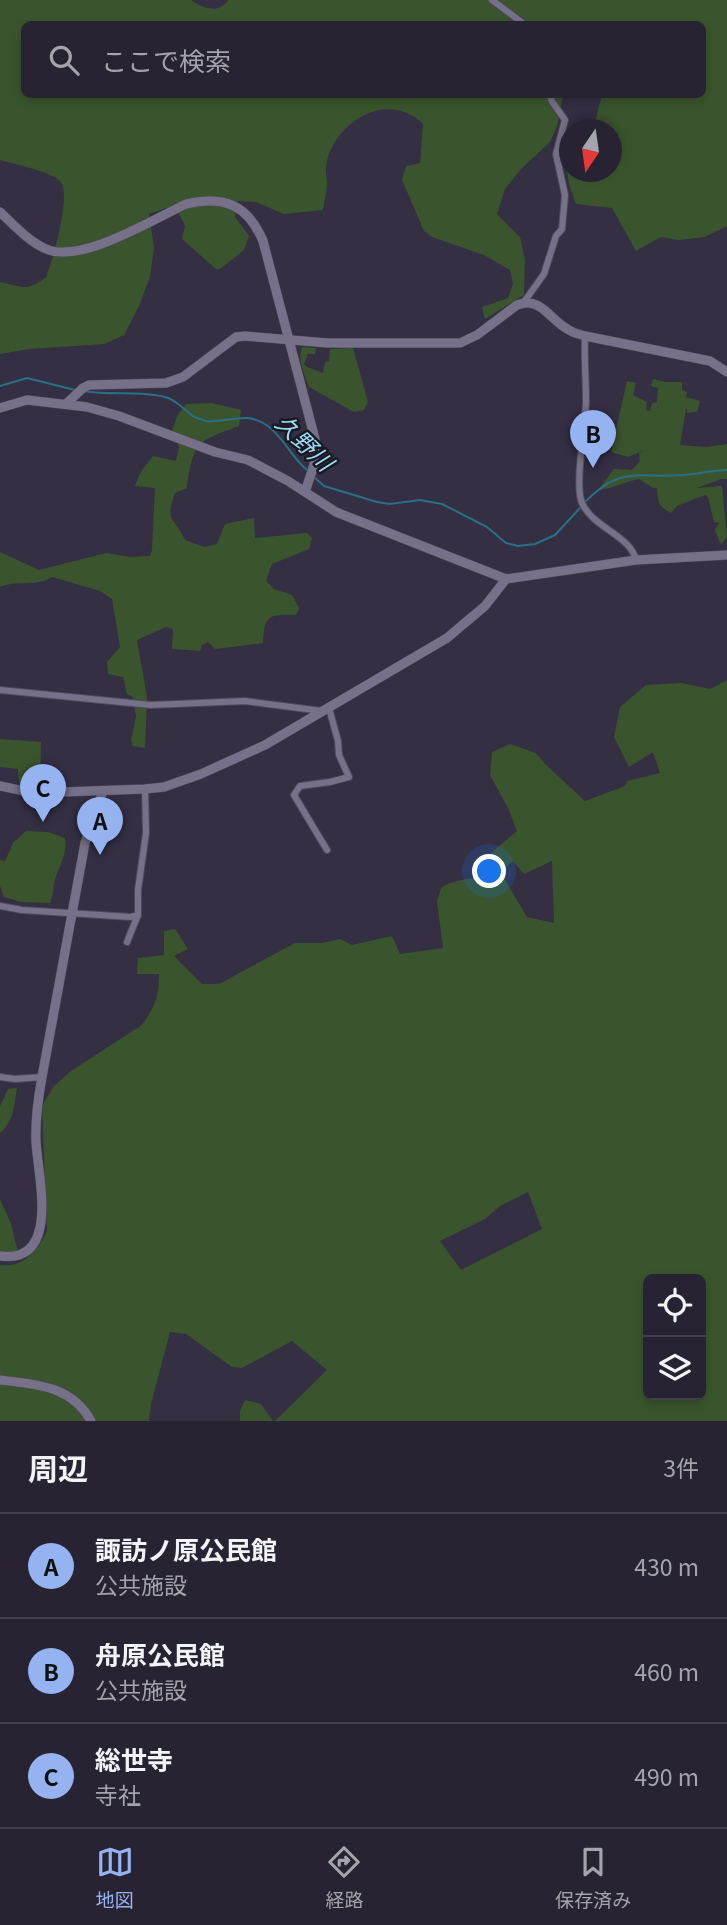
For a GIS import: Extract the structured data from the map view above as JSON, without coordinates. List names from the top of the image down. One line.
{"water":["久野川"],"north":"bottom","page":{"search":"ここで検索","pins":["B","C","A"],"heading":["周辺","3件"],"list":[{"mark":"A","name":"諏訪ノ原公民館","note":"公共施設","value":"430 m"},{"mark":"B","name":"舟原公民館","note":"公共施設","value":"460 m"},{"mark":"C","name":"総世寺","note":"寺社","value":"490 m"}],"nav":["地図","経路","保存済み"]}}
